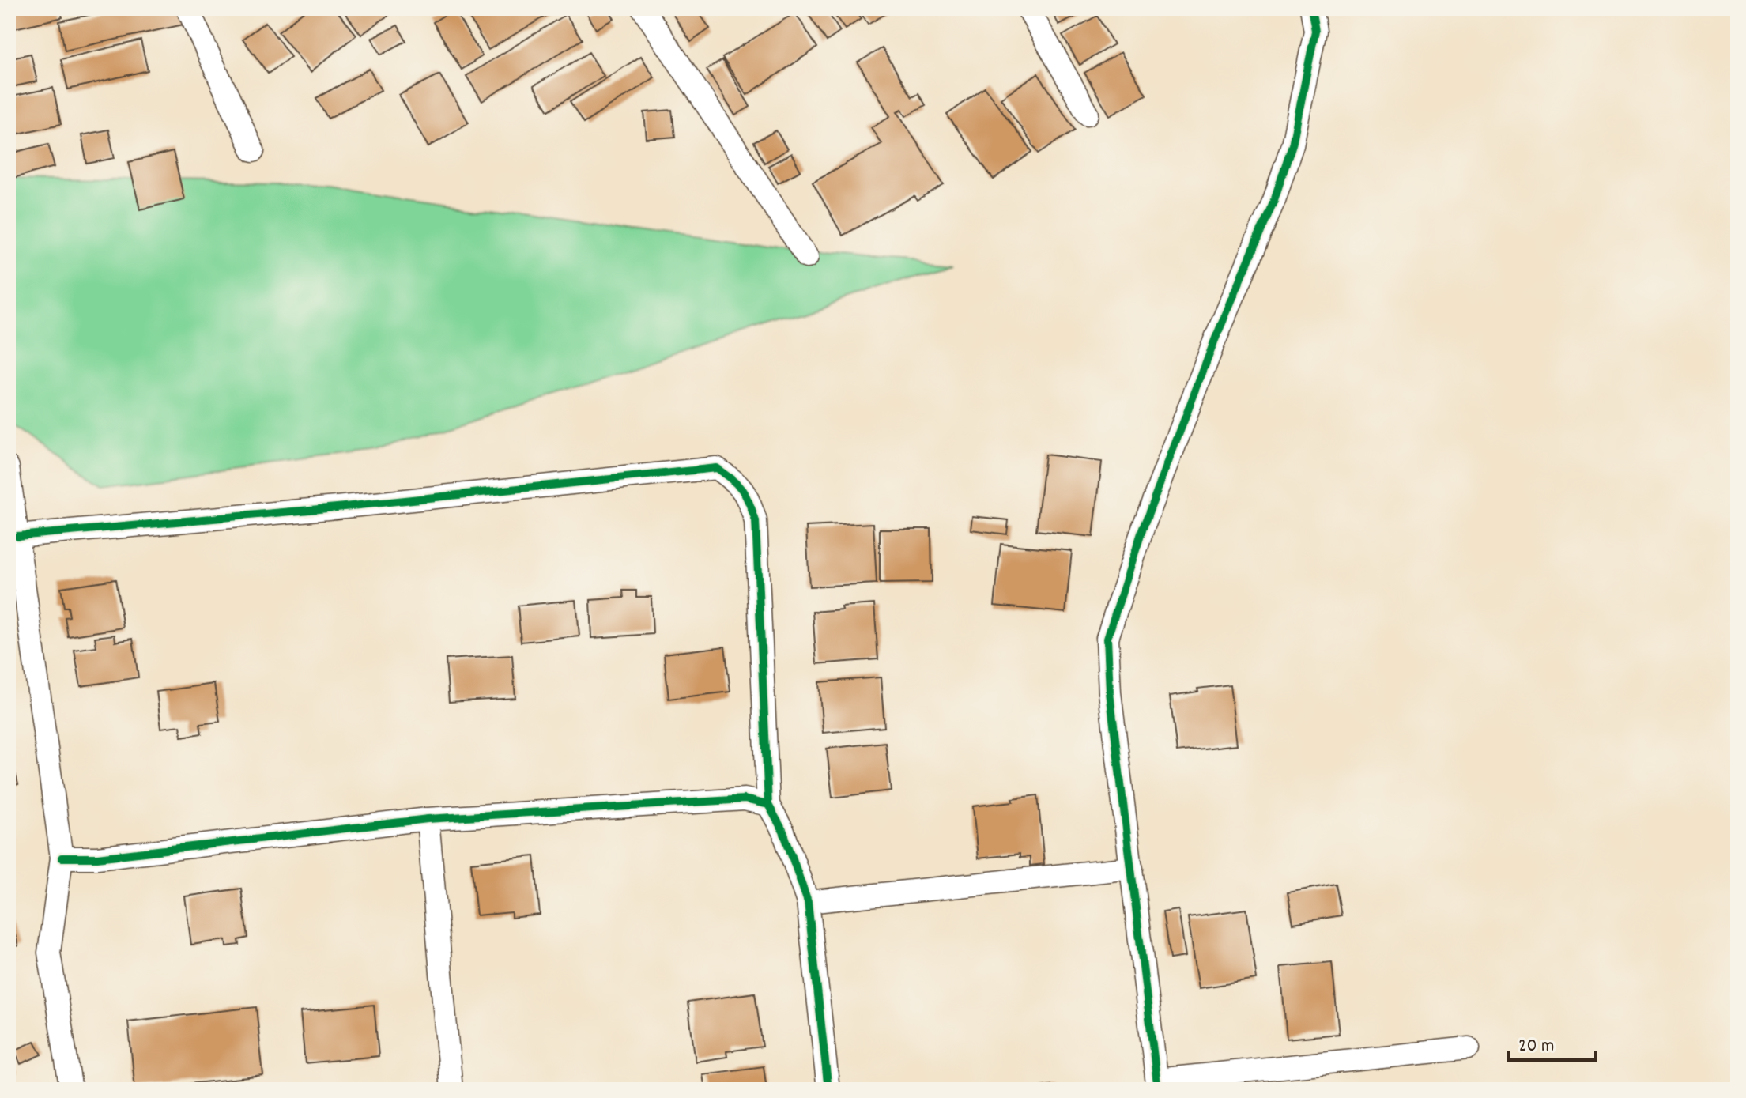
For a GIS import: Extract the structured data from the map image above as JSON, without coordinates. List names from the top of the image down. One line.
{"scale_bar":"20 m"}
